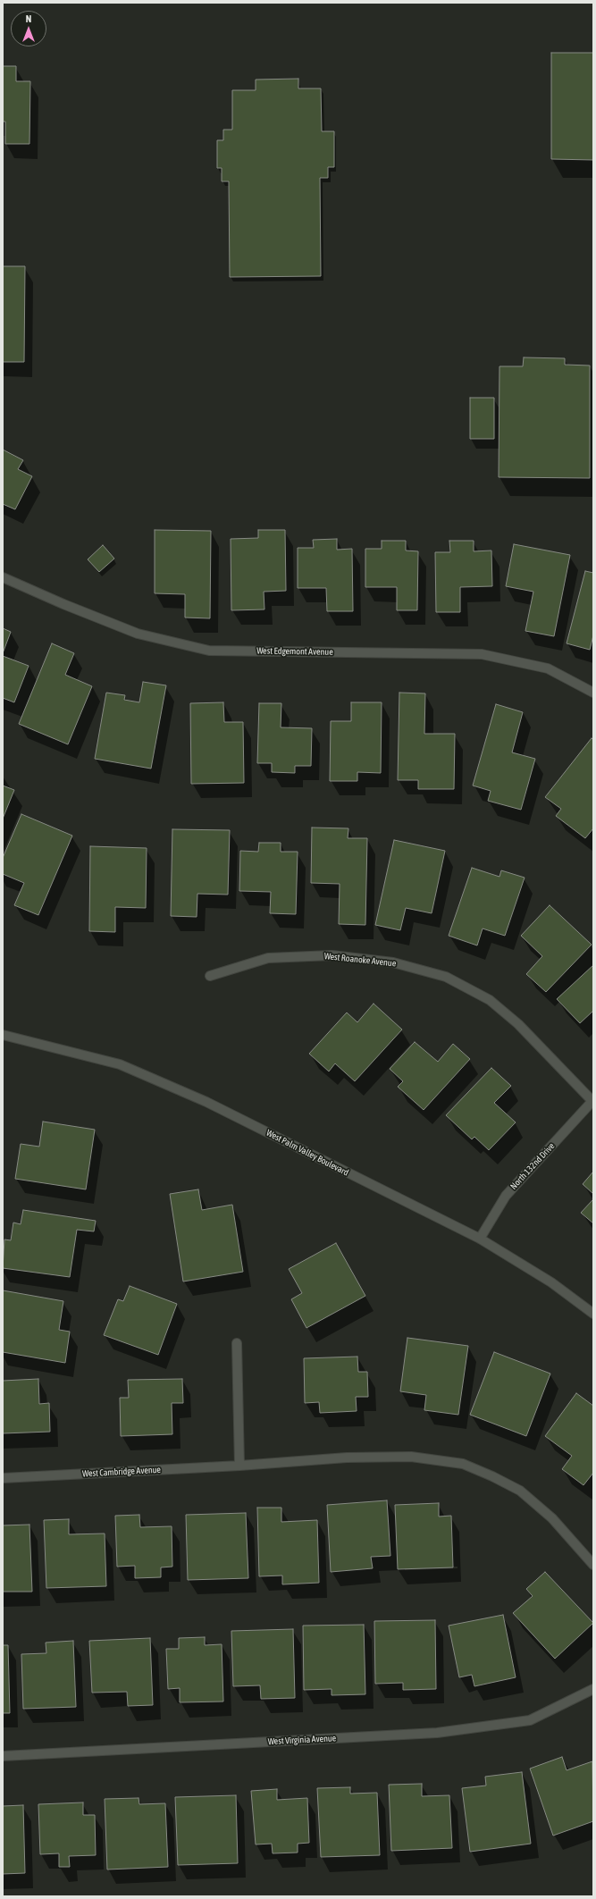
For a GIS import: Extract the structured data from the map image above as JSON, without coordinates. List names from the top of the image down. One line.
{"streets":{"street":["West Edgemont Avenue","West Roanoke Avenue","West Palm Valley Boulevard","North 132nd Drive","West Cambridge Avenue","West Virginia Avenue"]},"crossings":[["West Roanoke Avenue","North 132nd Drive"],["West Palm Valley Boulevard","North 132nd Drive"]],"north":"top"}
